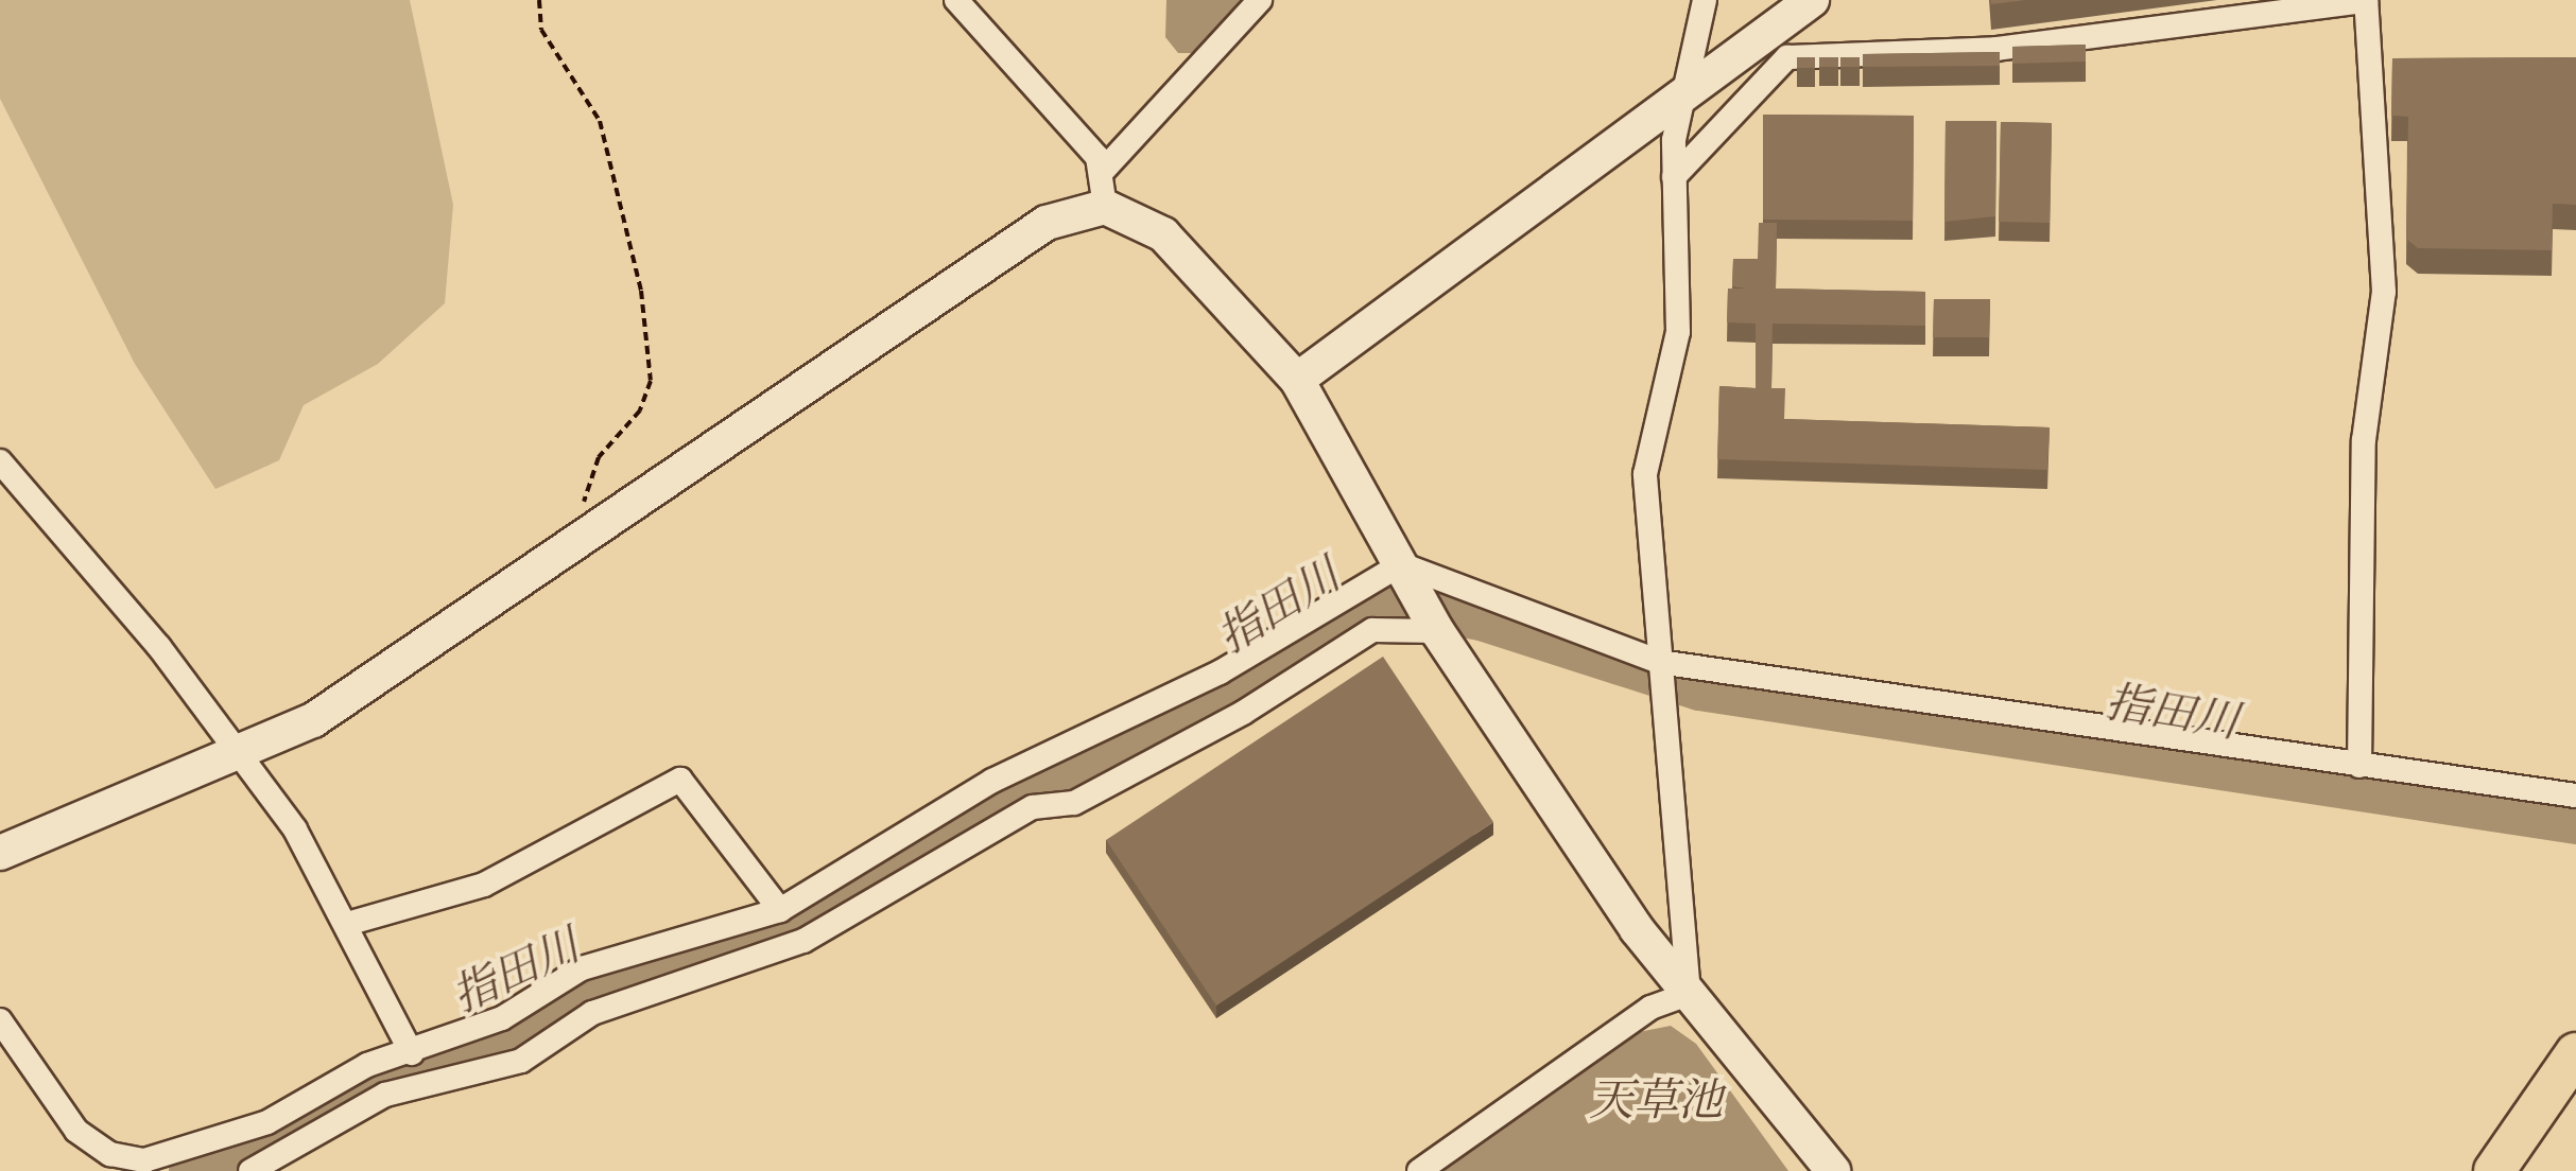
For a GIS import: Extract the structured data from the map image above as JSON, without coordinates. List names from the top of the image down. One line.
{"water":["指田川","天草池"]}
